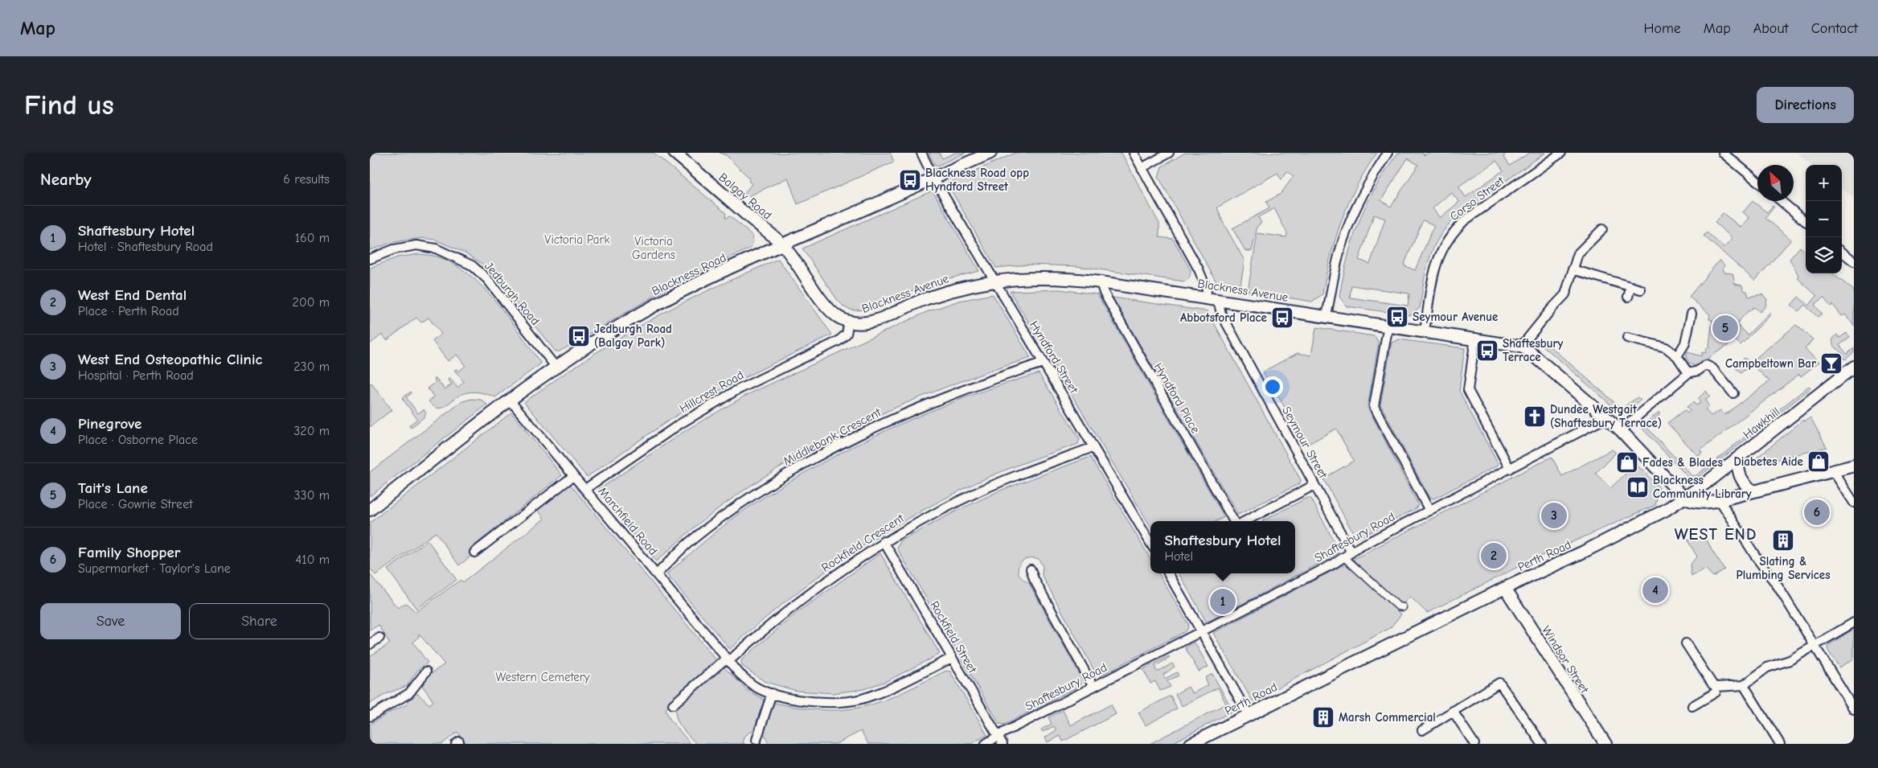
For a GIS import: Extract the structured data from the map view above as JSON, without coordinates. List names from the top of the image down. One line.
{"streets":{"street":["Balgay Road","Corso Street","Blackness Road","Blackness Avenue","Jedburgh Road","Hyndford Street","Hillcrest Road","Hyndford Place","Hawkhill","Middlebank Crescent","Seymour Street","Marchfield Road","Shaftesbury Road","Rockfield Crescent","Perth Road","Rockfield Street","Windsor Street"]},"crossings":[["Balgay Road","Blackness Road"],["Balgay Road","Blackness Avenue"],["Corso Street","Blackness Avenue"],["Blackness Road","Blackness Avenue"],["Blackness Road","Jedburgh Road"],["Blackness Road","Hyndford Street"],["Blackness Road","Marchfield Road"],["Blackness Avenue","Hyndford Street"],["Blackness Avenue","Hillcrest Road"],["Blackness Avenue","Hyndford Place"],["Blackness Avenue","Hawkhill"],["Blackness Avenue","Seymour Street"],["Blackness Avenue","Shaftesbury Road"],["Blackness Avenue","Perth Road"],["Hyndford Street","Middlebank Crescent"],["Hyndford Street","Rockfield Crescent"],["Hillcrest Road","Marchfield Road"],["Hawkhill","Perth Road"],["Middlebank Crescent","Marchfield Road"],["Seymour Street","Shaftesbury Road"],["Marchfield Road","Rockfield Crescent"],["Marchfield Road","Rockfield Street"],["Shaftesbury Road","Rockfield Street"],["Rockfield Crescent","Rockfield Street"],["Perth Road","Windsor Street"]],"districts":["WEST END"],"parks":["Victoria Park","Victoria Gardens","Western Cemetery"],"places":{"bus stop":["Blackness Road opp Hyndford Street","Seymour Avenue","Abbotsford Place","Jedburgh Road (Balgay Park)","Shaftesbury Terrace"],"bar":["Campbeltown Bar"],"church":["Dundee Westgait (Shaftesbury Terrace)"],"shop":["Diabetes Aide","Fades & Blades"],"library":["Blackness Community Library"],"building":["Slating & Plumbing Services","Marsh Commercial"]},"north":"top left","page":{"header":"Map","nav":["Home","Map","About","Contact"],"buttons":["Directions",["Save","Share"]],"title":"Find us","heading":["Nearby","6 results"],"map_buttons":["+","−"],"list":[{"mark":"1","name":"Shaftesbury Hotel","note":"Hotel · Shaftesbury Road","value":"160 m"},{"mark":"2","name":"West End Dental","note":"Place · Perth Road","value":"200 m"},{"mark":"3","name":"West End Osteopathic Clinic","note":"Hospital · Perth Road","value":"230 m"},{"mark":"4","name":"Pinegrove","note":"Place · Osborne Place","value":"320 m"},{"mark":"5","name":"Tait's Lane","note":"Place · Gowrie Street","value":"330 m"},{"mark":"6","name":"Family Shopper","note":"Supermarket · Taylor's Lane","value":"410 m"}],"pins":["5","6","3","2","4","1"],"popup":["Shaftesbury Hotel","Hotel"]}}
